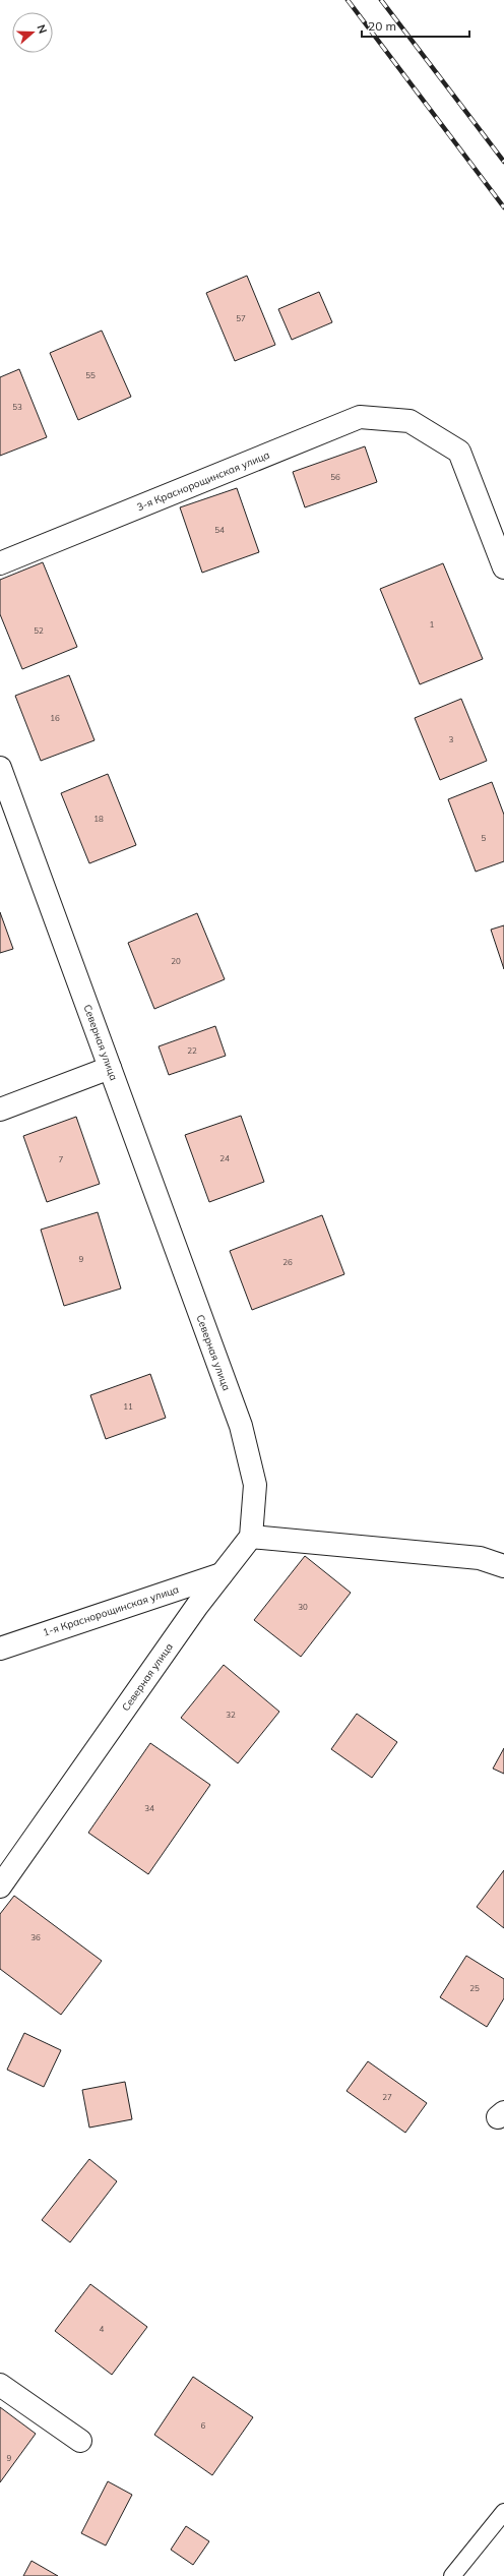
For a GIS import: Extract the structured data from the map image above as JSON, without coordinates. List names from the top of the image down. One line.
{"streets":{"street":["3-я Краснорощинская улица","Северная улица","1-я Краснорощинская улица"]},"crossings":[["Северная улица","1-я Краснорощинская улица"]],"house_numbers":["57","55","53","56","54","1","52","16","3","18","5","20","22","24","7","9","26","11","30","32","34","36","25","27","4","6","9"],"scale_bar":"20 m","north":"right"}
